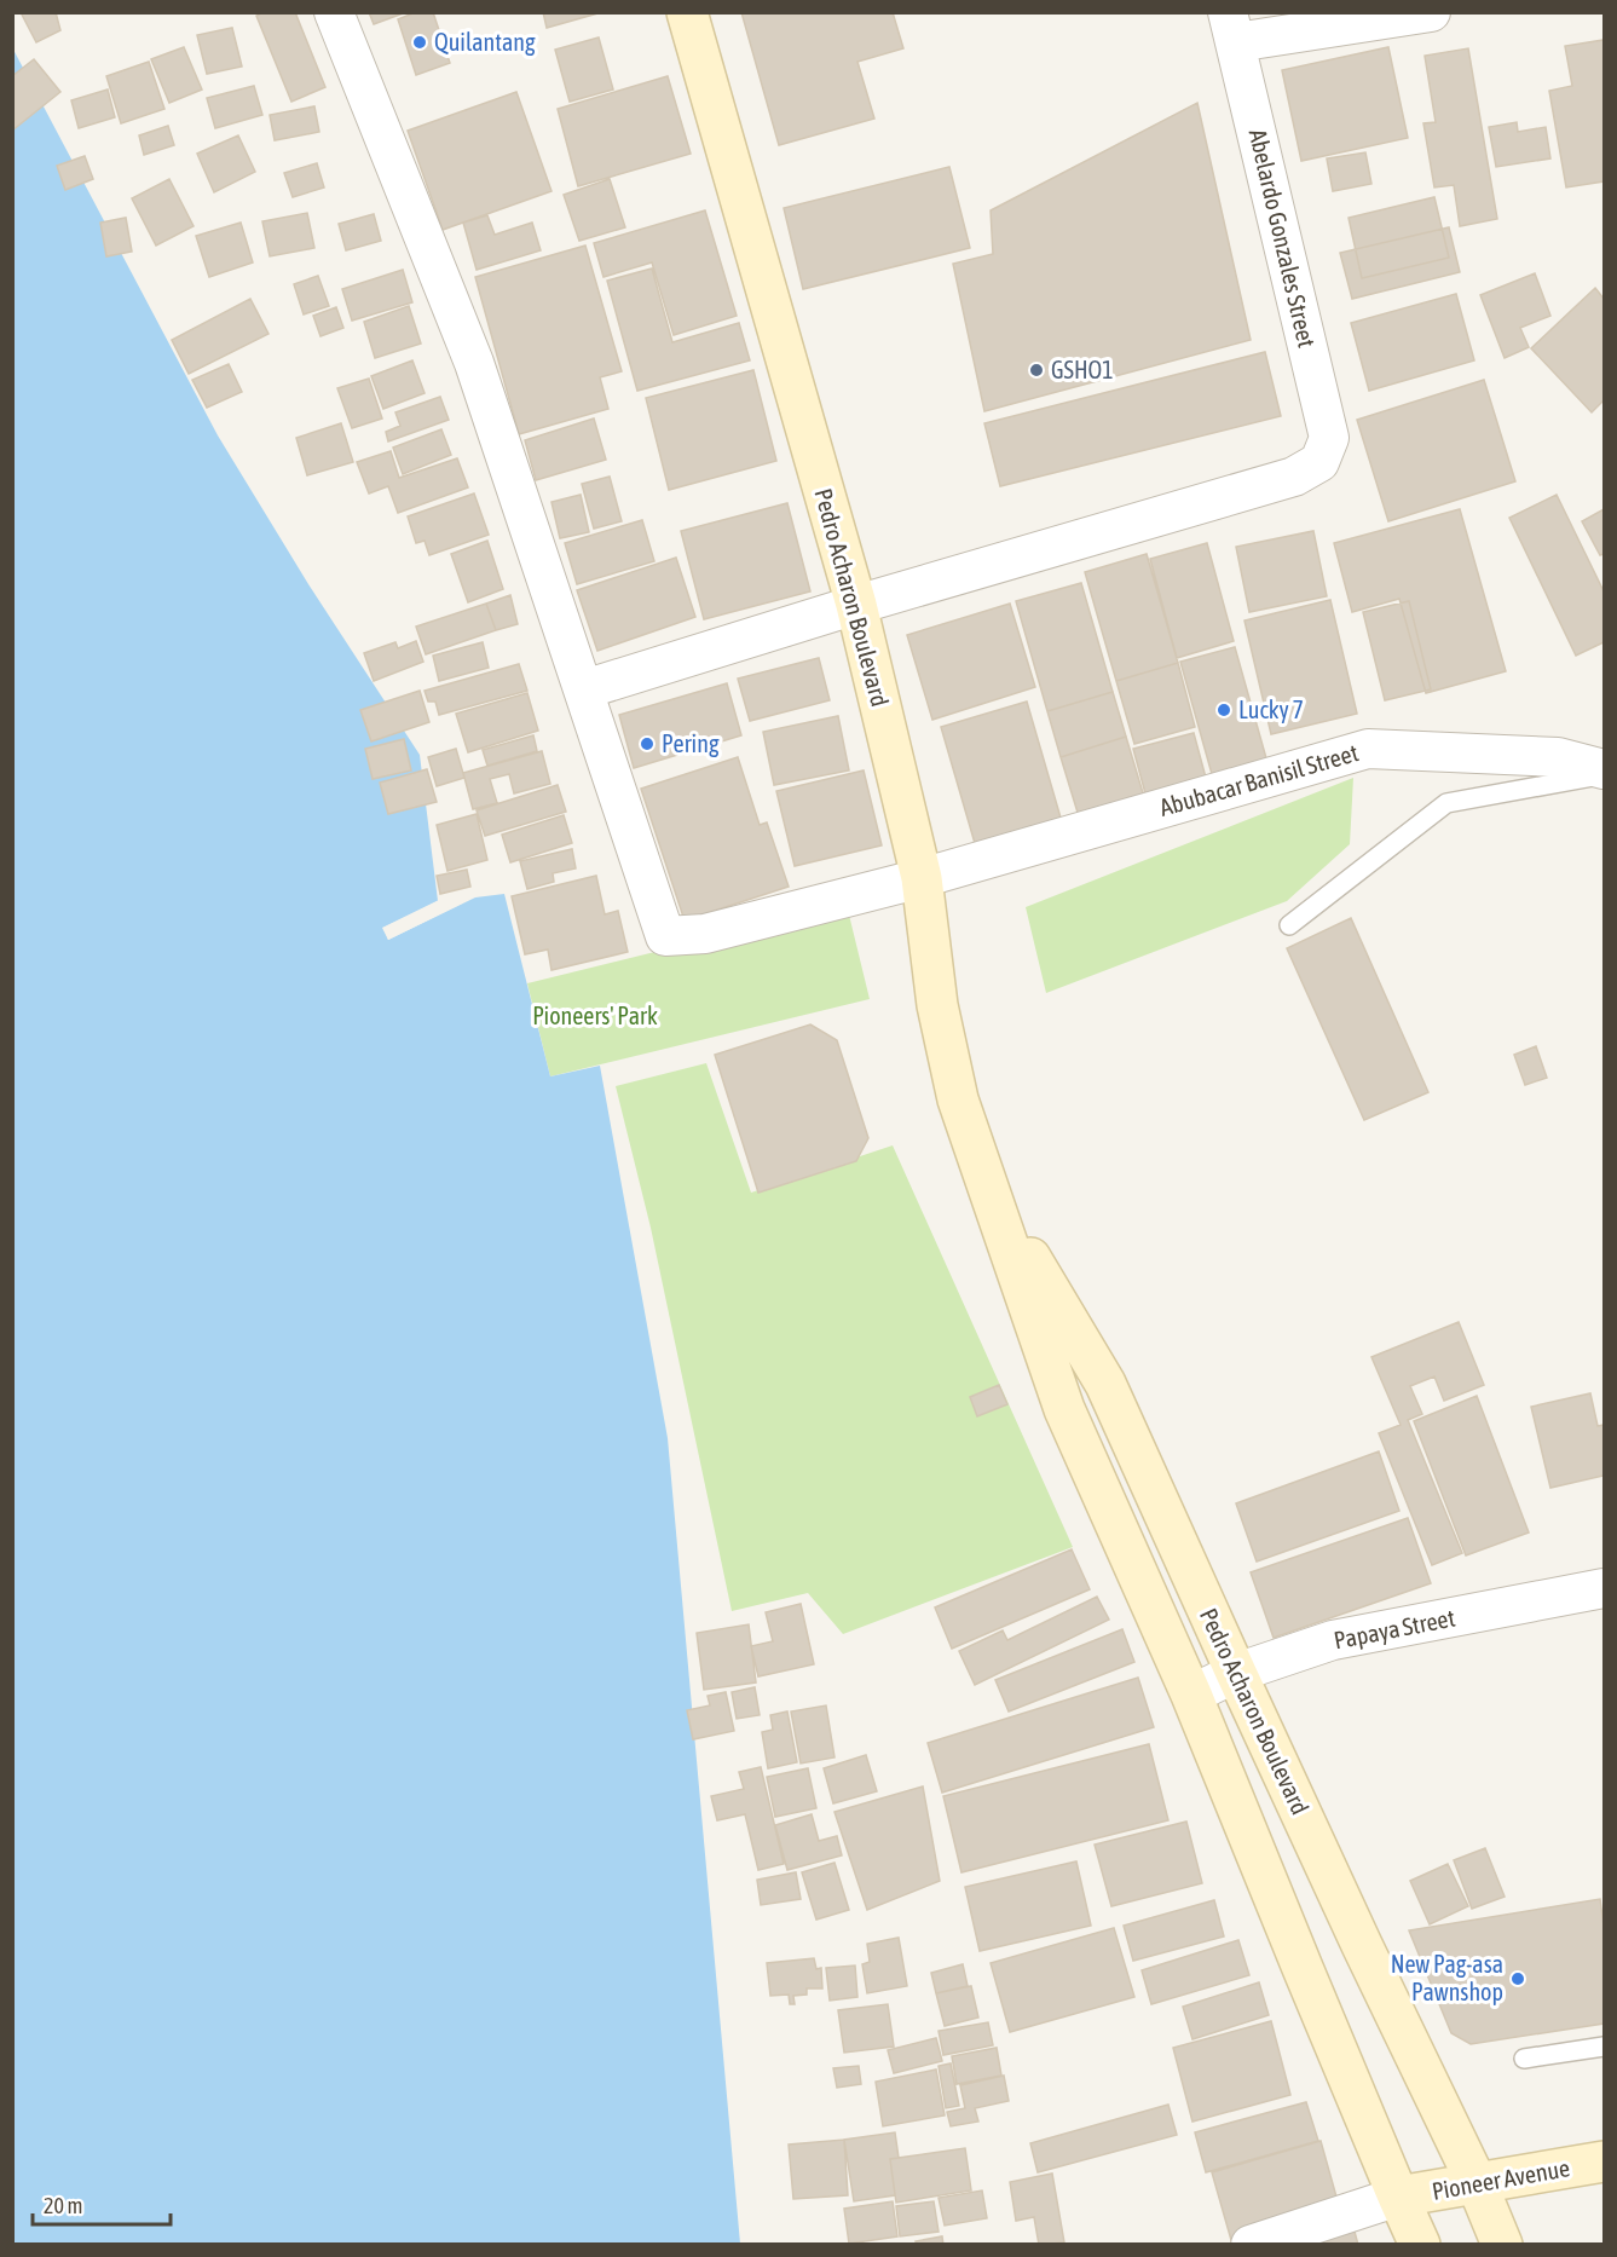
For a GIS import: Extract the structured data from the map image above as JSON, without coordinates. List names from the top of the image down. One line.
{"streets":{"main road":["Pedro Acharon Boulevard","Pioneer Avenue"],"street":["Abelardo Gonzales Street","Abubacar Banisil Street","Papaya Street"]},"crossings":[["Abelardo Gonzales Street","Pedro Acharon Boulevard"],["Pedro Acharon Boulevard","Abubacar Banisil Street"],["Pedro Acharon Boulevard","Papaya Street"],["Pedro Acharon Boulevard","Pioneer Avenue"]],"parks":["Pioneers' Park"],"places":["Quilantang","GSHO1","Lucky 7","Pering","New Pag-asa Pawnshop"],"scale_bar":"20 m"}
